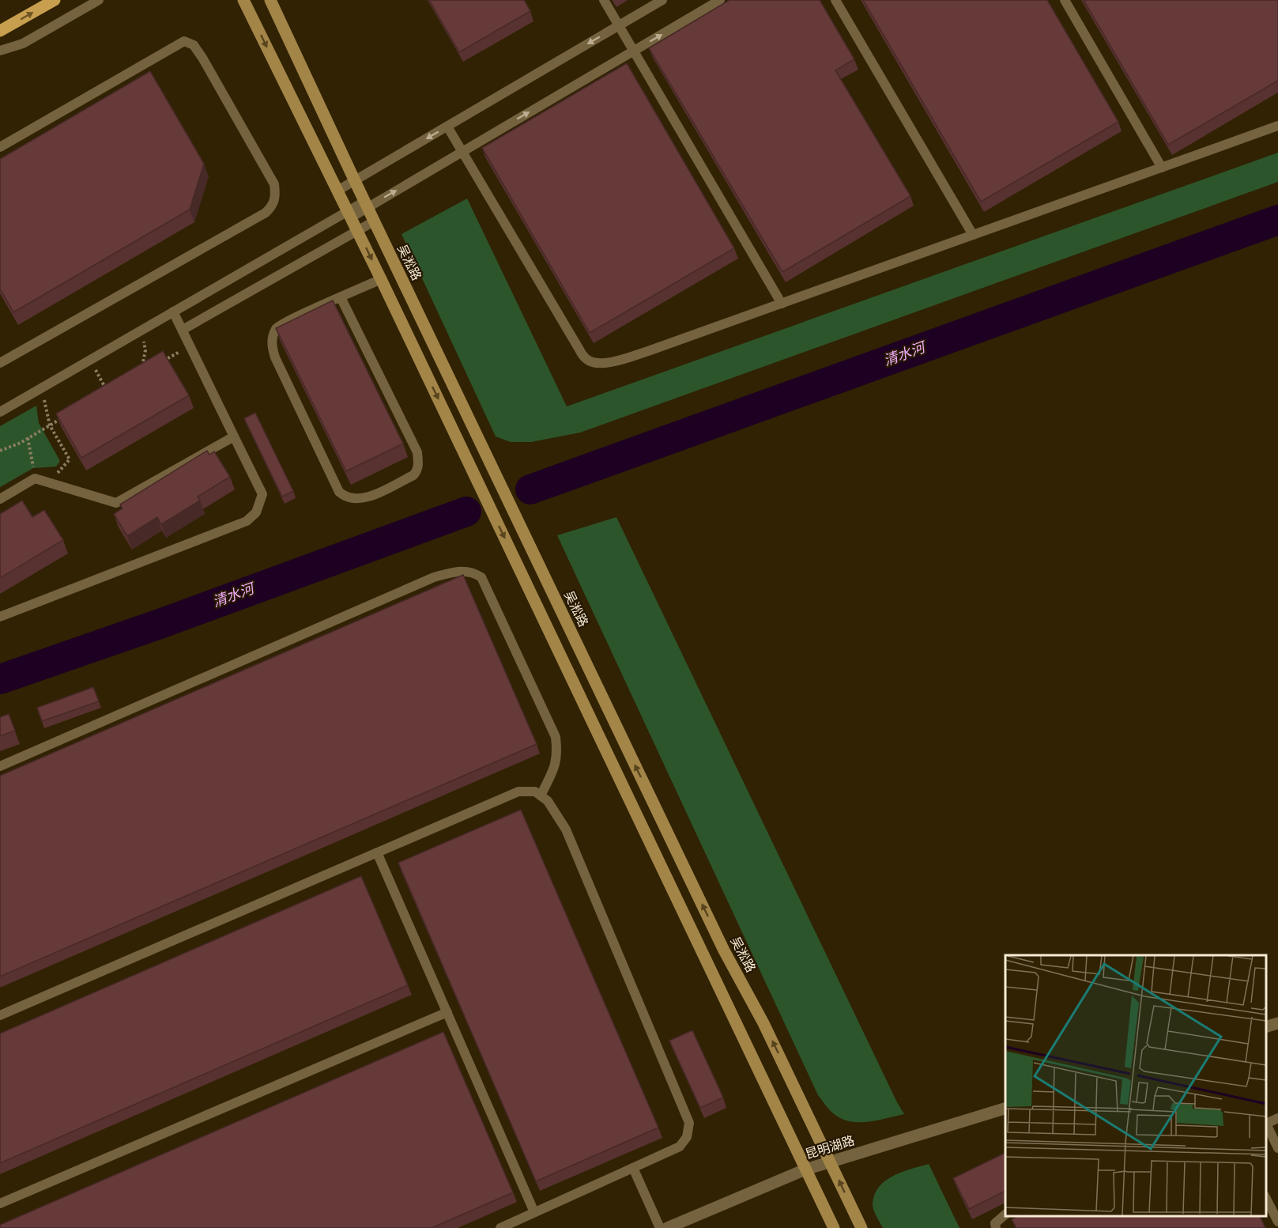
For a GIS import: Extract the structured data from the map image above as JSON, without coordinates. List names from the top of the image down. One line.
{"streets":{"main road":["吴淞路"],"street":["昆明湖路"]},"crossings":[["吴淞路","昆明湖路"]],"water":["清水河"]}
